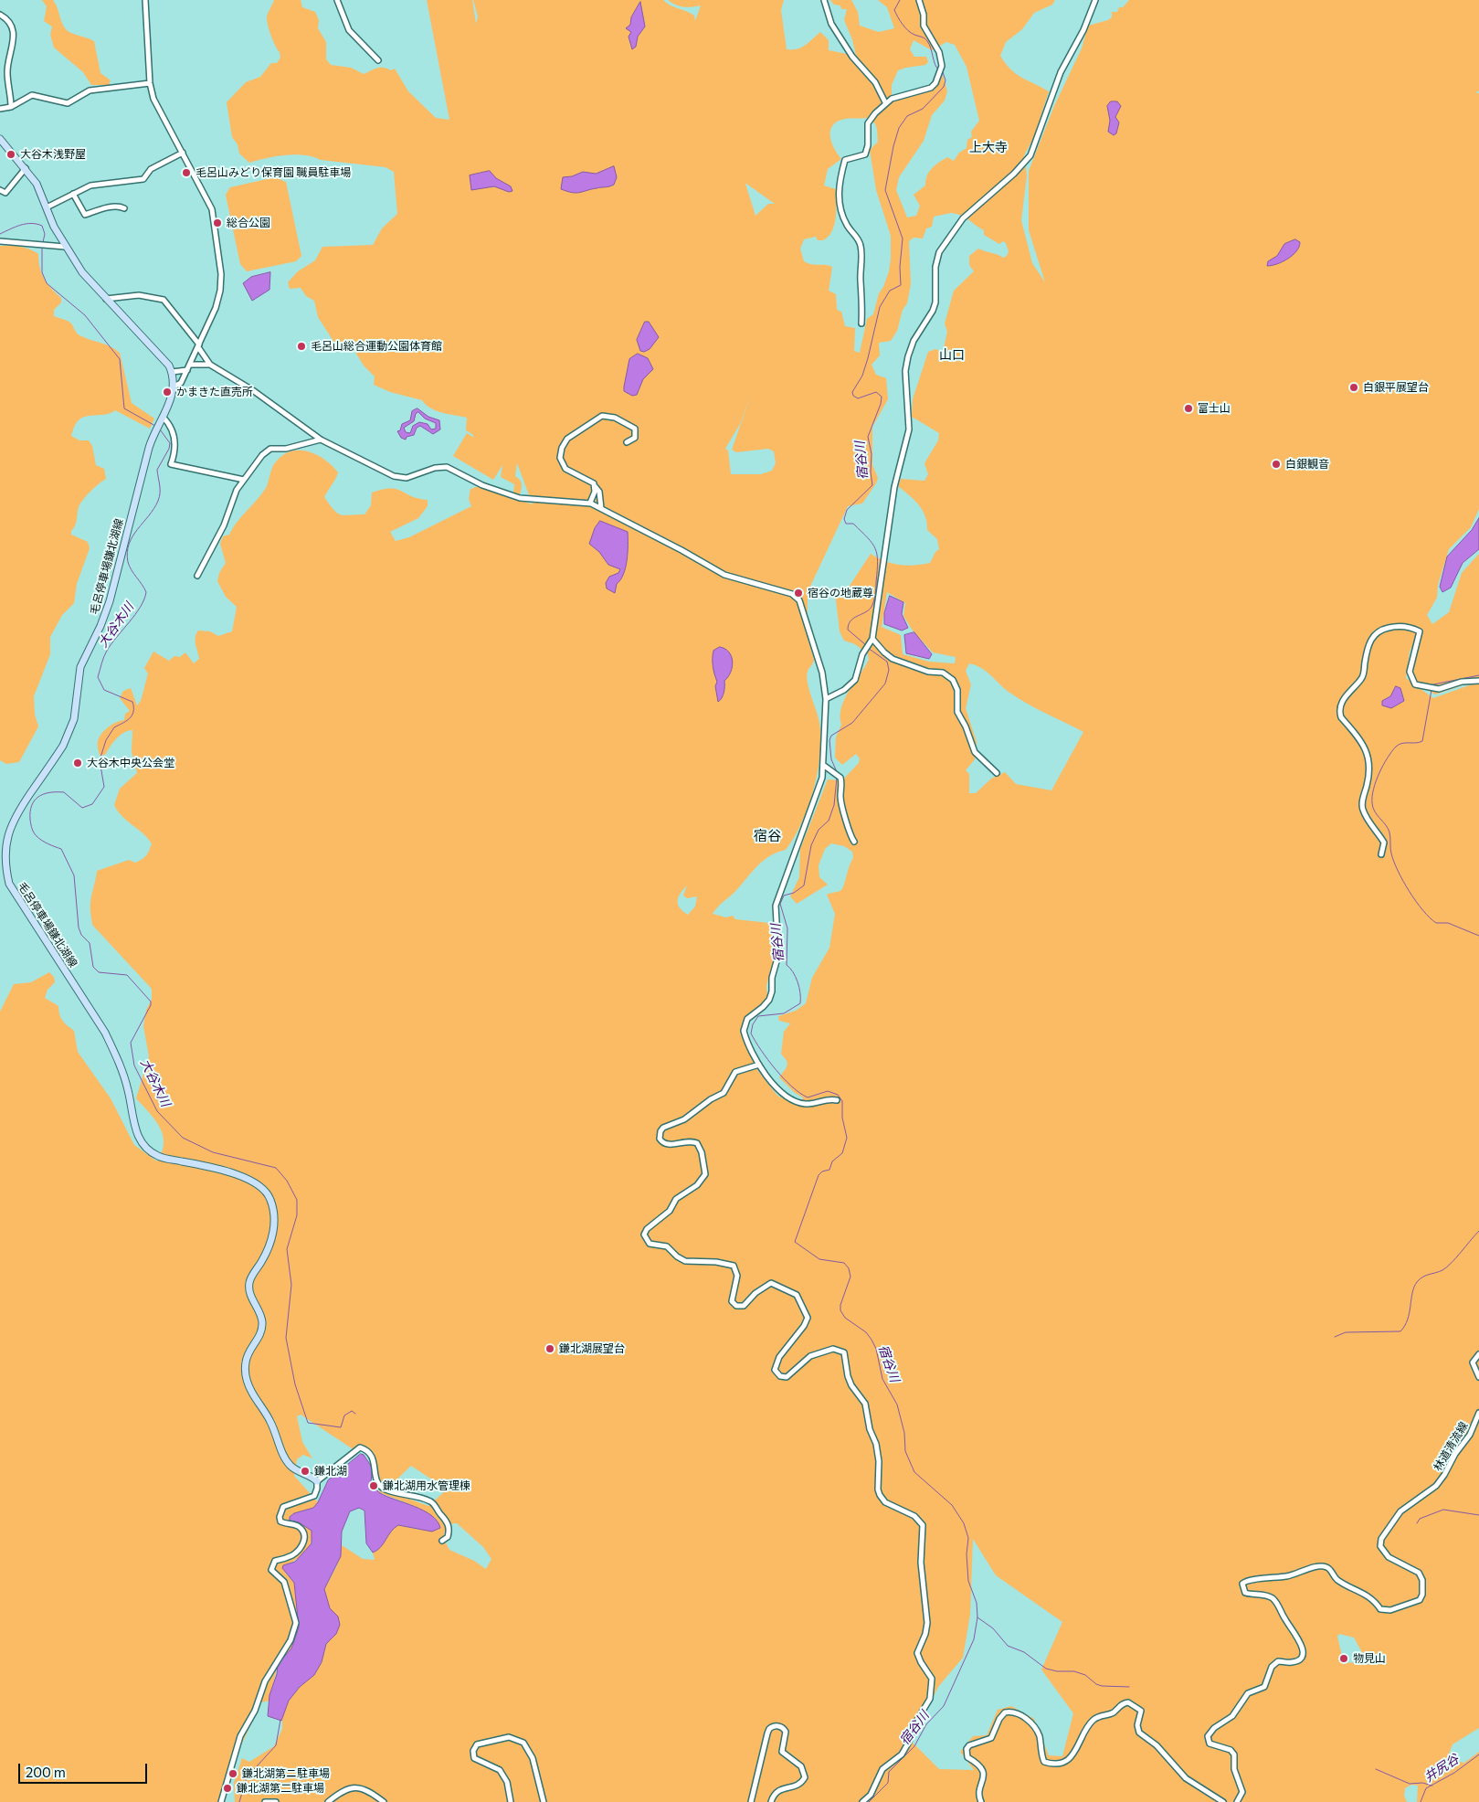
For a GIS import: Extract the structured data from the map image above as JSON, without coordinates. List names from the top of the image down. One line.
{"streets":{"main road":["毛呂停車場鎌北湖線"],"street":["林道清流線"]},"districts":["上大寺","山口","宿谷"],"water":["宿谷川","大谷木川","井尻谷"],"places":["大谷木浅野屋","毛呂山みどり保育園 職員駐車場","総合公園","毛呂山総合運動公園体育館","白銀平展望台","かまきた直売所","富士山","白銀観音","宿谷の地蔵尊","大谷木中央公会堂","鎌北湖展望台","鎌北湖","鎌北湖用水管理棟","物見山","鎌北湖第ニ駐車場","鎌北湖第二駐車場"],"scale_bar":"200 m"}
